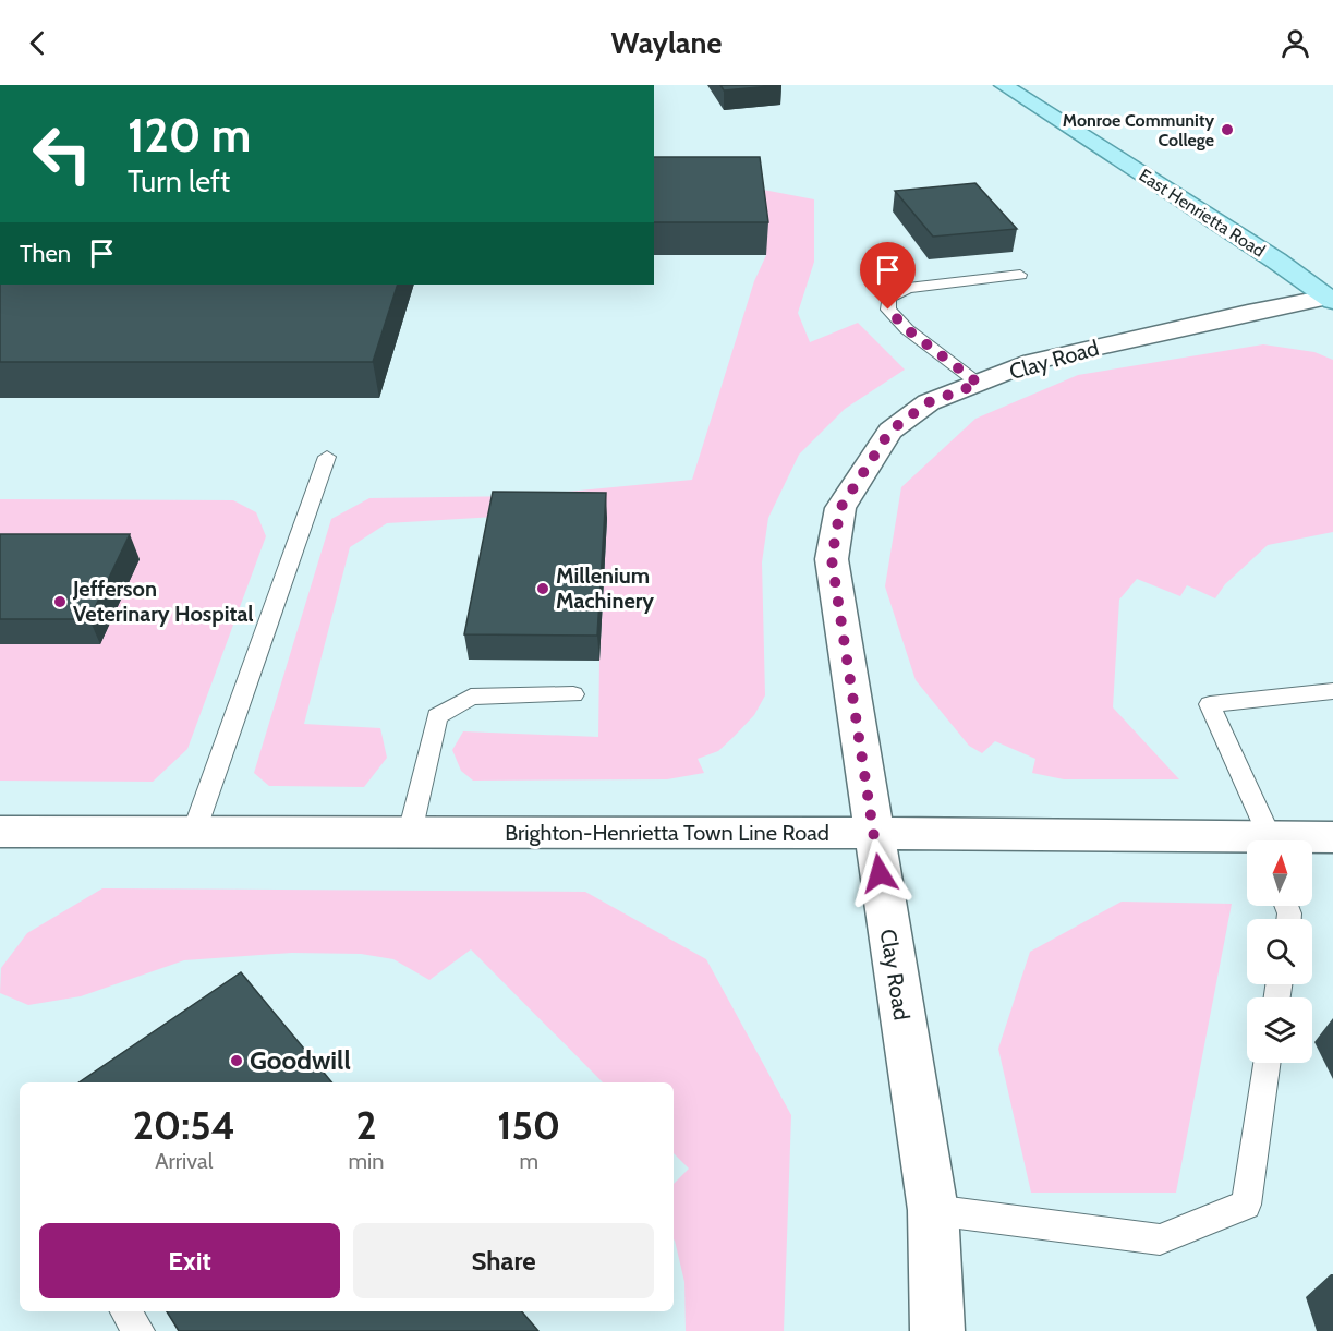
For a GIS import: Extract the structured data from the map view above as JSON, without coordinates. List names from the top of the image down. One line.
{"streets":{"main road":["East Henrietta Road"],"street":["Clay Road","Brighton-Henrietta Town Line Road"]},"crossings":[["East Henrietta Road","Clay Road"],["Clay Road","Brighton-Henrietta Town Line Road"]],"places":["Monroe Community College","Millenium Machinery","Jefferson Veterinary Hospital","Goodwill"],"north":"top","page":{"header":"Waylane","turn":["120 m","Turn left"],"then":"Then","eta":["20:54","Arrival","2","min","150","m"],"buttons":["Exit","Share"]}}
